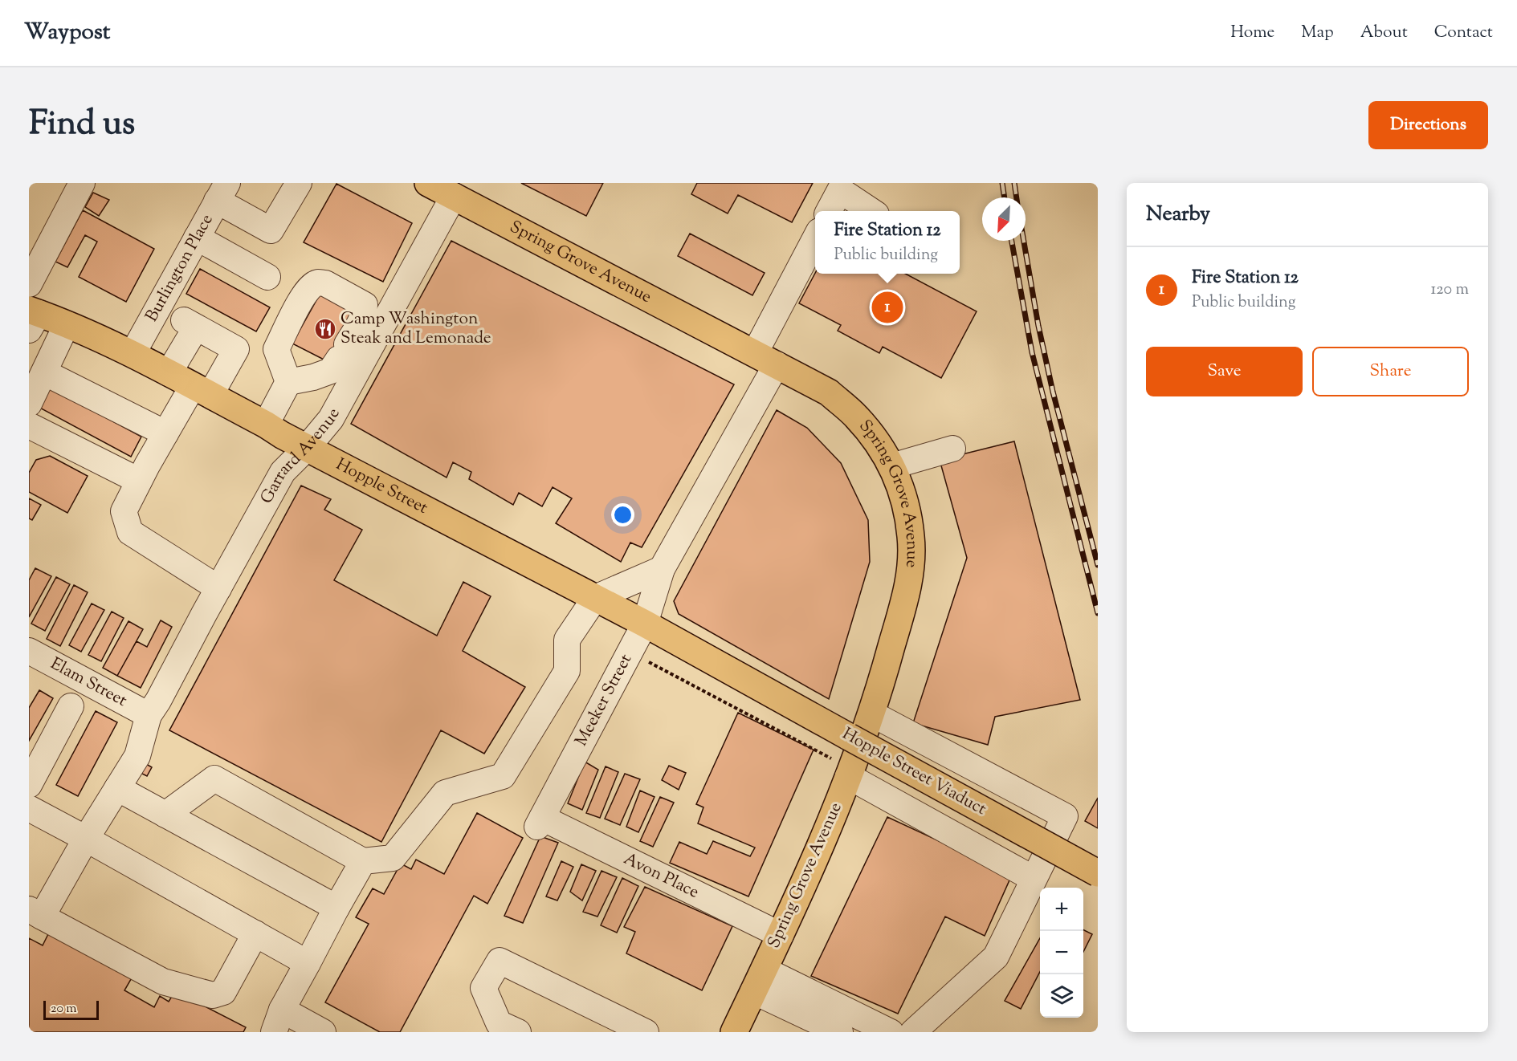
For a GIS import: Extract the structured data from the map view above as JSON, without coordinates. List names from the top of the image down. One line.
{"streets":{"main road":["Spring Grove Avenue","Hopple Street","Hopple Street Viaduct"],"street":["Burlington Place","Garrard Avenue","Elam Street","Meeker Street","Avon Place"]},"crossings":[["Spring Grove Avenue","Garrard Avenue"],["Spring Grove Avenue","Meeker Street"],["Spring Grove Avenue","Avon Place"],["Burlington Place","Hopple Street"],["Garrard Avenue","Hopple Street"],["Garrard Avenue","Elam Street"],["Hopple Street","Meeker Street"],["Hopple Street","Hopple Street Viaduct"],["Meeker Street","Avon Place"]],"places":{"restaurant":["Camp Washington Steak and Lemonade"]},"scale_bar":"20 m","north":"bottom left","page":{"header":"Waypost","nav":["Home","Map","About","Contact"],"title":"Find us","buttons":["Directions",["Save","Share"]],"heading":"Nearby","popup":["Fire Station 12","Public building"],"list":[{"mark":"1","name":"Fire Station 12","note":"Public building","value":"120 m"}],"pins":"1","map_buttons":["+","−"],"scale":"20 m"}}
